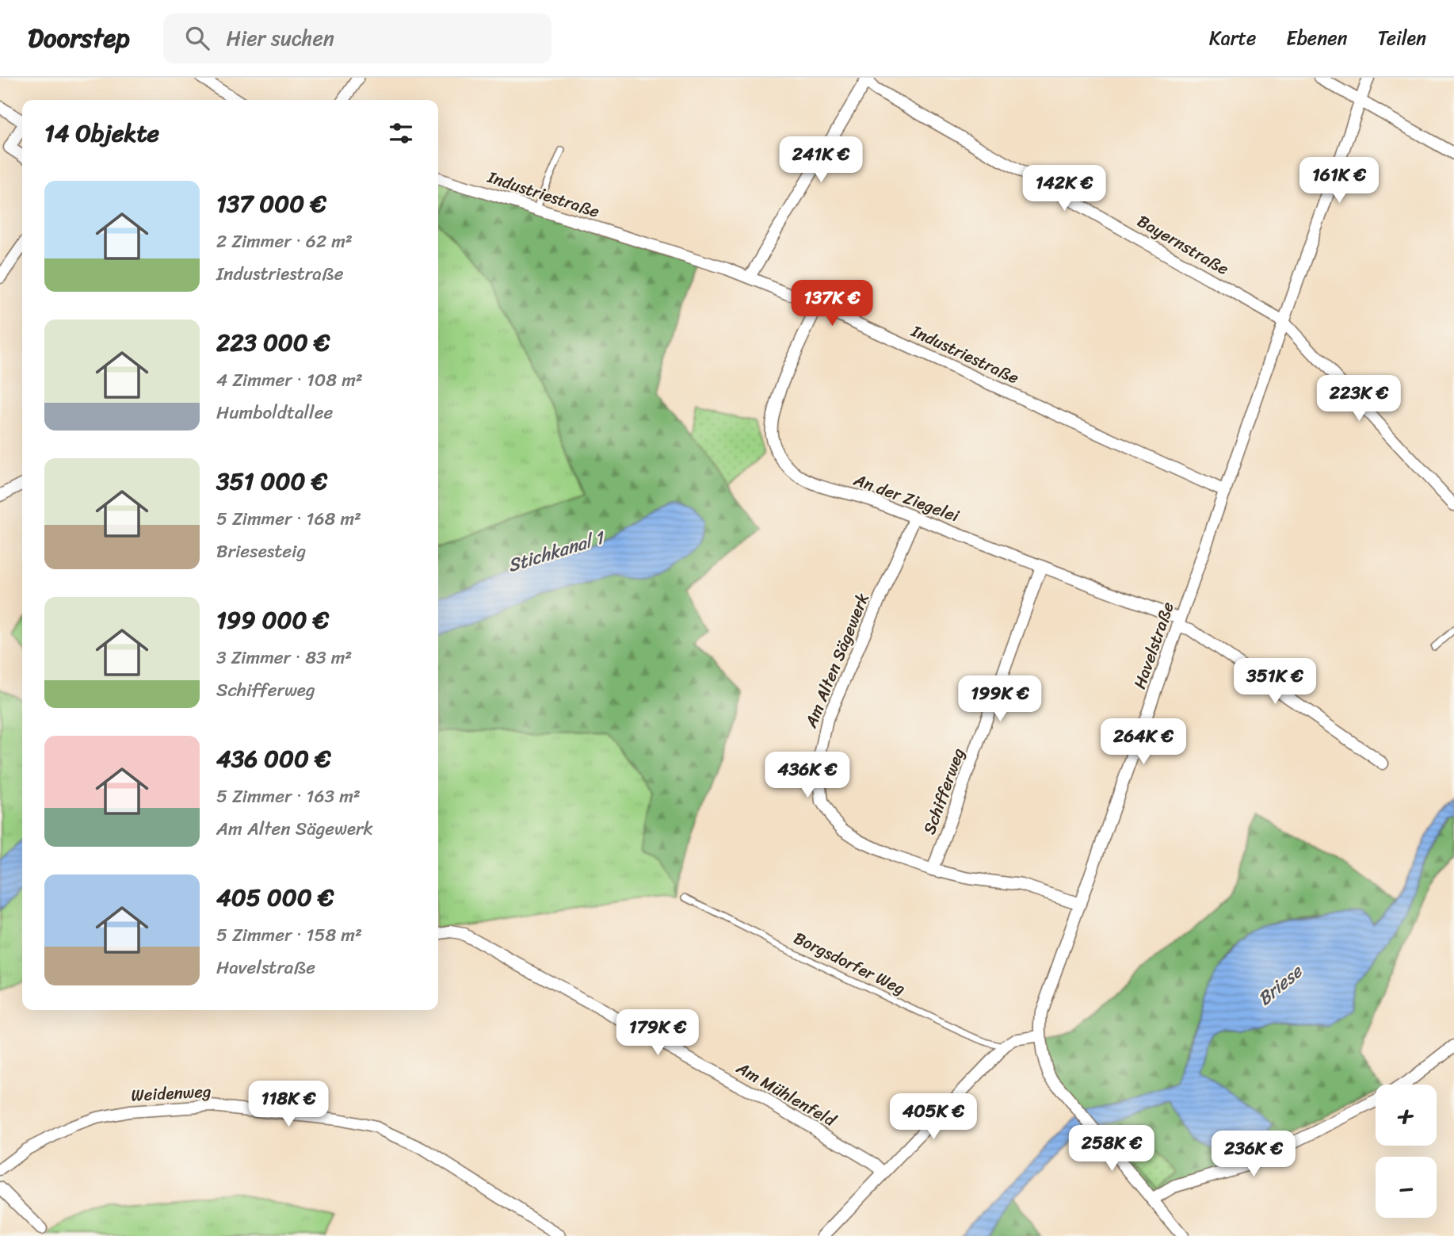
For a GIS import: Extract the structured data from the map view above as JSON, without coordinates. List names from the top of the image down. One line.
{"streets":{"street":["Industriestraße","Bayernstraße","An der Ziegelei","Havelstraße","Am Alten Sägewerk","Schifferweg","Weidenweg","Am Mühlenfeld"],"lane":["Borgsdorfer Weg"]},"crossings":[["Industriestraße","An der Ziegelei"],["Industriestraße","Havelstraße"],["Bayernstraße","Havelstraße"],["An der Ziegelei","Havelstraße"],["An der Ziegelei","Am Alten Sägewerk"],["An der Ziegelei","Schifferweg"],["Havelstraße","Am Alten Sägewerk"],["Am Alten Sägewerk","Schifferweg"]],"water":["Stichkanal 1","Briese"],"page":{"header":"Doorstep","search":"Hier suchen","nav":["Karte","Ebenen","Teilen"],"heading":"14 Objekte","price":["241K €","161K €","142K €","137K €","223K €","351K €","199K €","264K €","436K €","179K €","118K €","405K €","258K €","236K €"],"list":[{"name":"137 000 €","note":"2 Zimmer · 62 m² · Industriestraße"},{"name":"223 000 €","note":"4 Zimmer · 108 m² · Humboldtallee"},{"name":"351 000 €","note":"5 Zimmer · 168 m² · Briesesteig"},{"name":"199 000 €","note":"3 Zimmer · 83 m² · Schifferweg"},{"name":"436 000 €","note":"5 Zimmer · 163 m² · Am Alten Sägewerk"},{"name":"405 000 €","note":"5 Zimmer · 158 m² · Havelstraße"}],"map_buttons":["+","−"]}}
